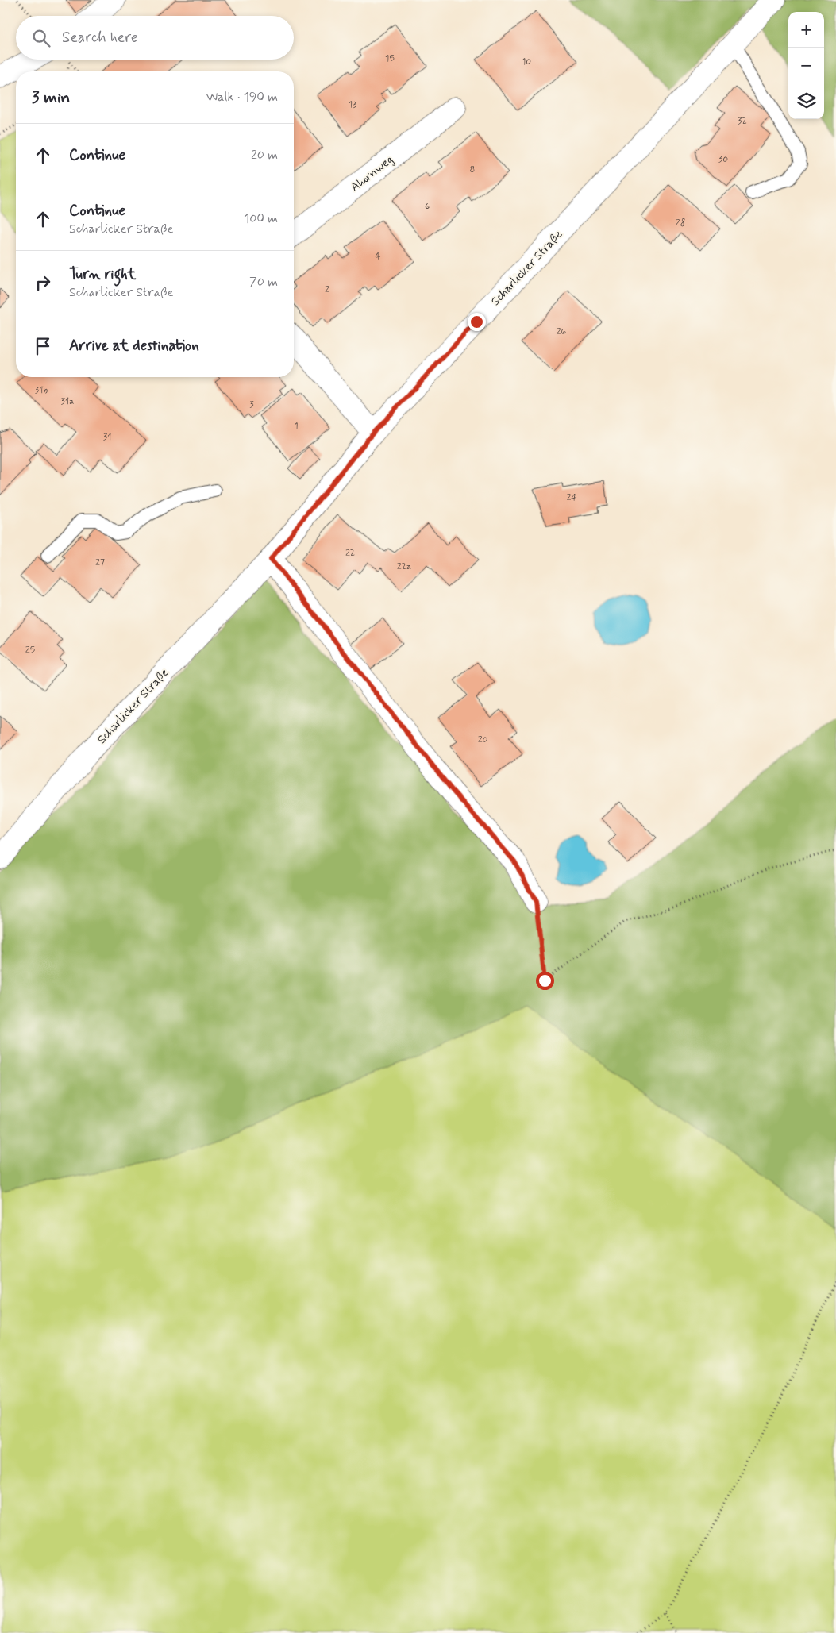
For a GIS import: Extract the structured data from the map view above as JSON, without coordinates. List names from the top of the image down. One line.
{"streets":{"street":["Ahornweg","Scharlicker Straße"]},"house_numbers":["15","10","13","32","30","8","6","28","4","2","26","31b","31a","3","1","31","24","22","27","22a","25","20"],"page":{"map_buttons":["+","−"],"search":"Search here","heading":["3 min","Walk · 190 m"],"list":[["Continue","20 m"],["Continue","Scharlicker Straße","100 m"],["Turn right","Scharlicker Straße","70 m"],"Arrive at destination"]}}
